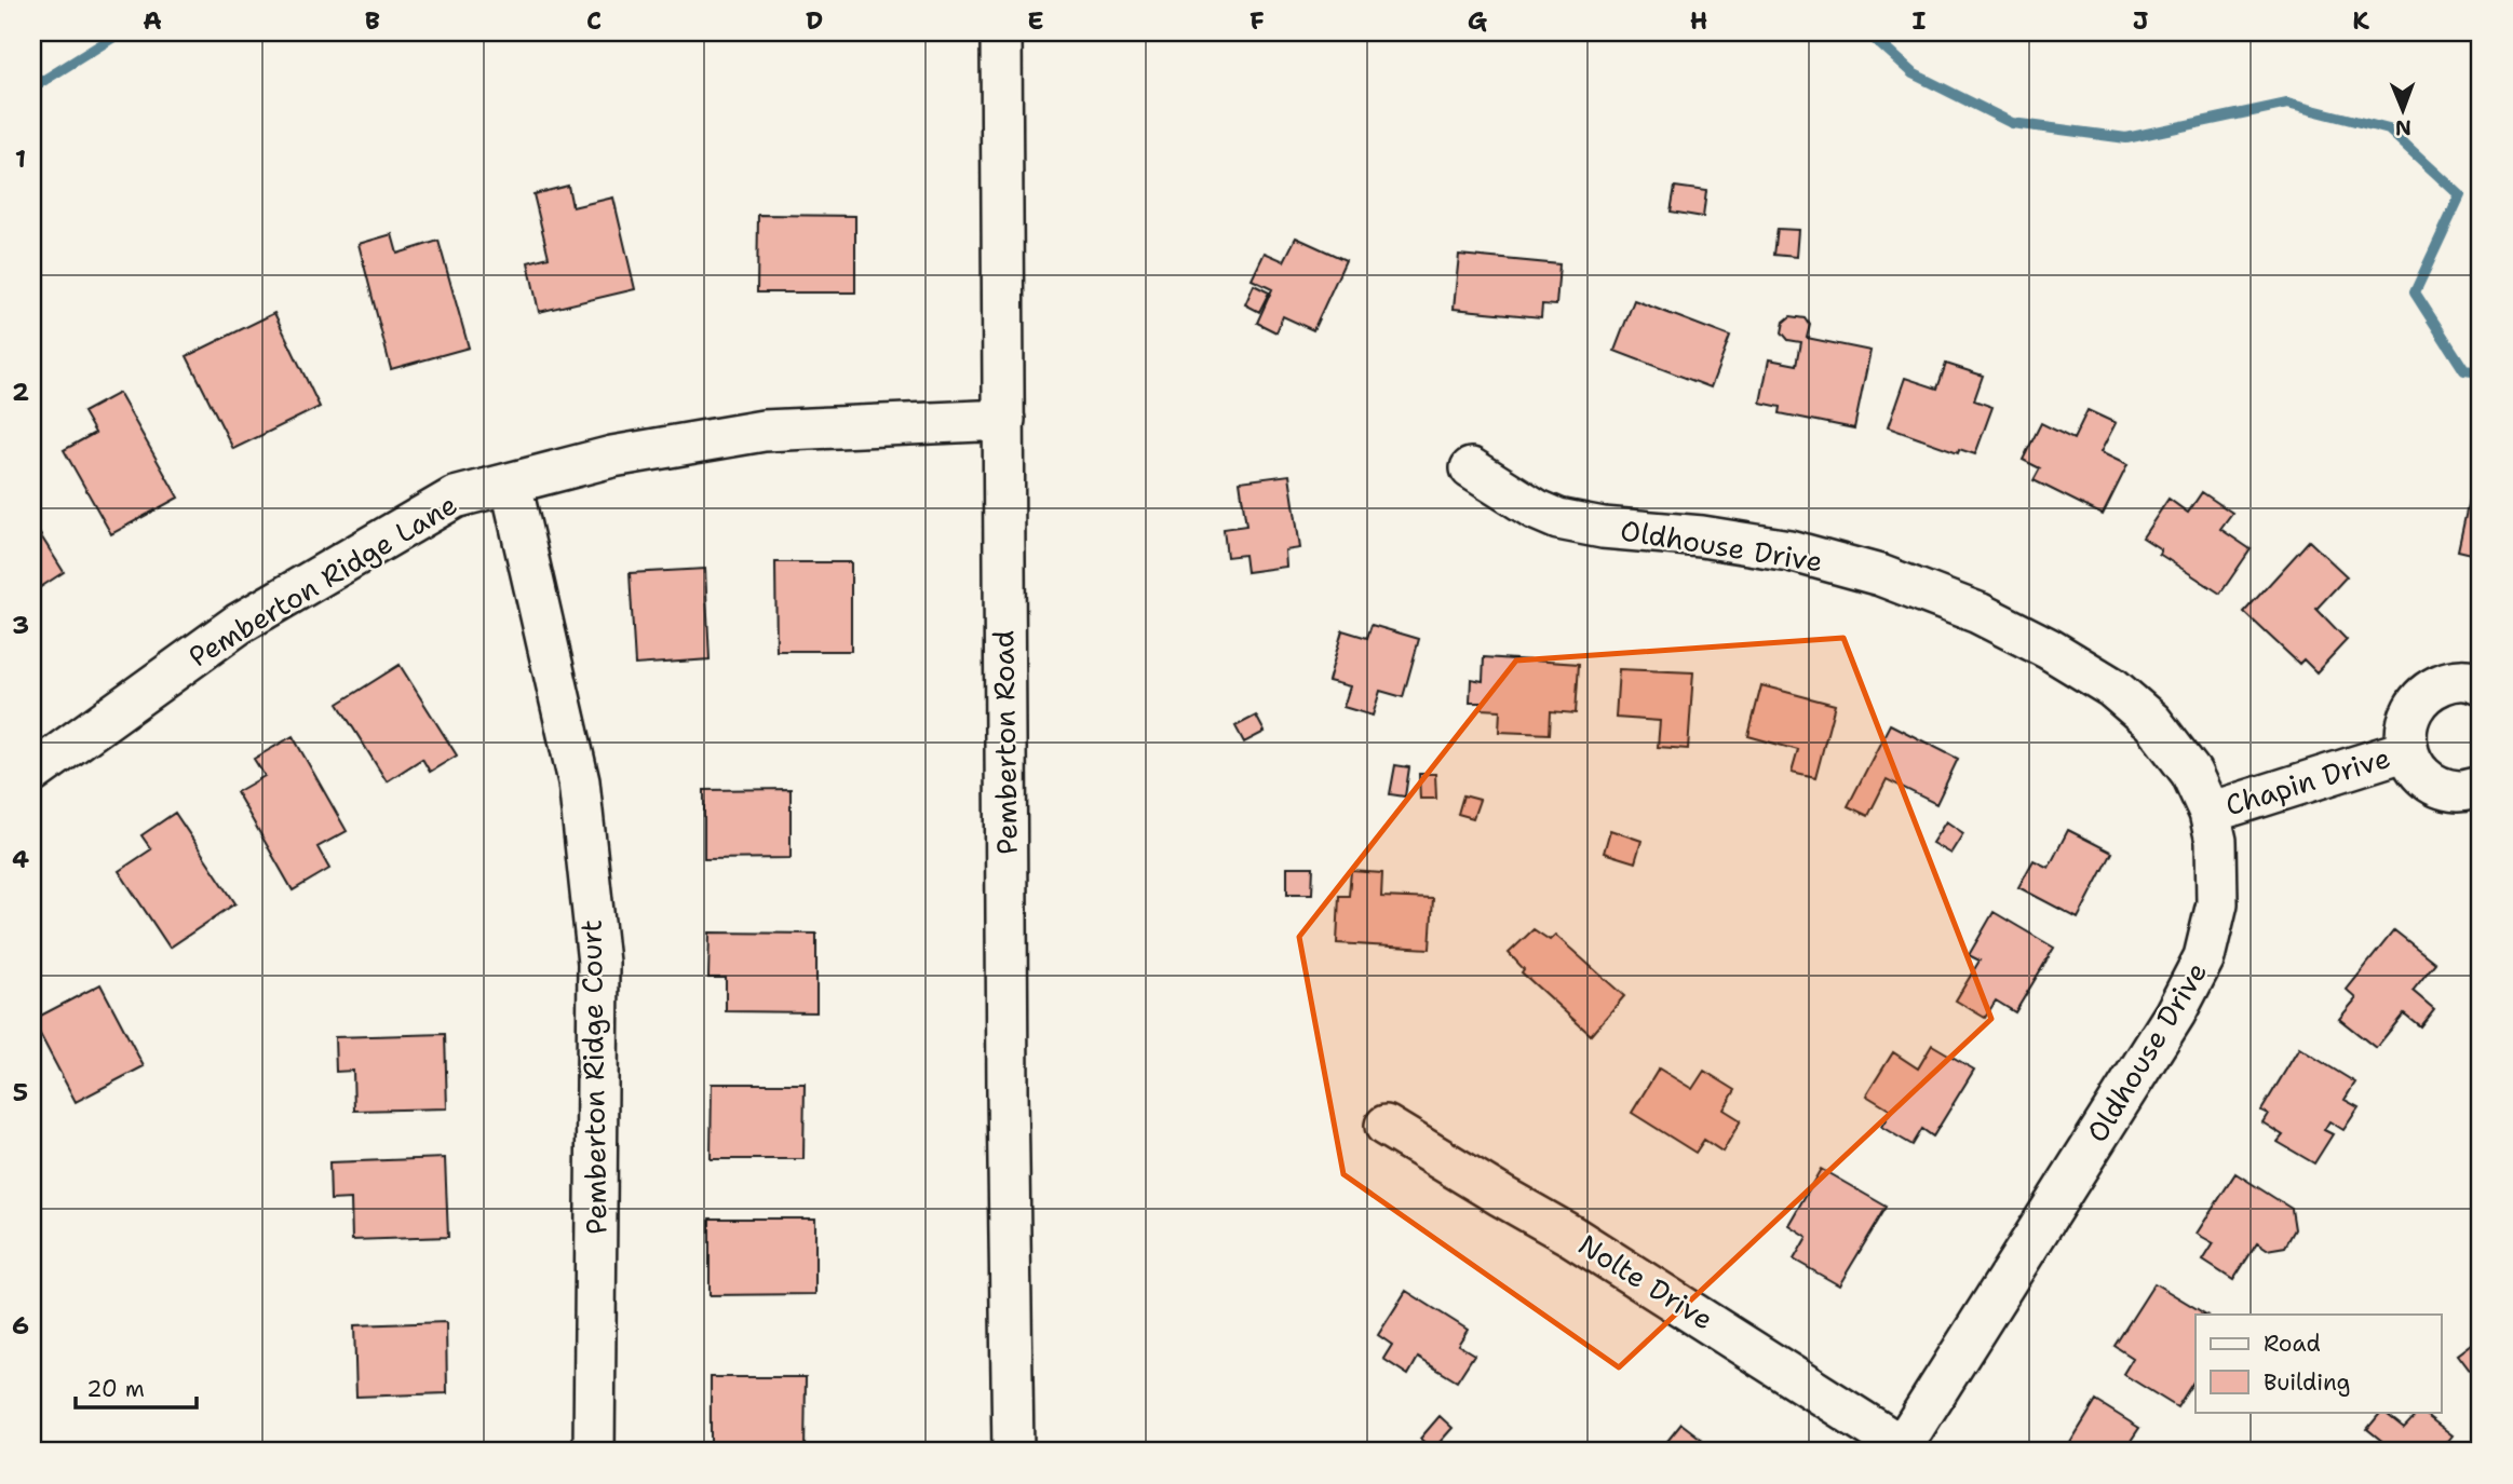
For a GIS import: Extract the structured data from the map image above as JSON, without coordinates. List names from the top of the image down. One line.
{"streets":{"street":["Oldhouse Drive","Pemberton Ridge Lane","Pemberton Road","Chapin Drive","Pemberton Ridge Court","Nolte Drive"]},"crossings":[["Oldhouse Drive","Chapin Drive"],["Oldhouse Drive","Nolte Drive"],["Pemberton Ridge Lane","Pemberton Road"],["Pemberton Ridge Lane","Pemberton Ridge Court"]],"legend":["Road","Building"],"scale_bar":"20 m","north":"bottom","grid":{"columns":["A","B","C","D","E","F","G","H","I","J","K"],"rows":["1","2","3","4","5","6"]}}
